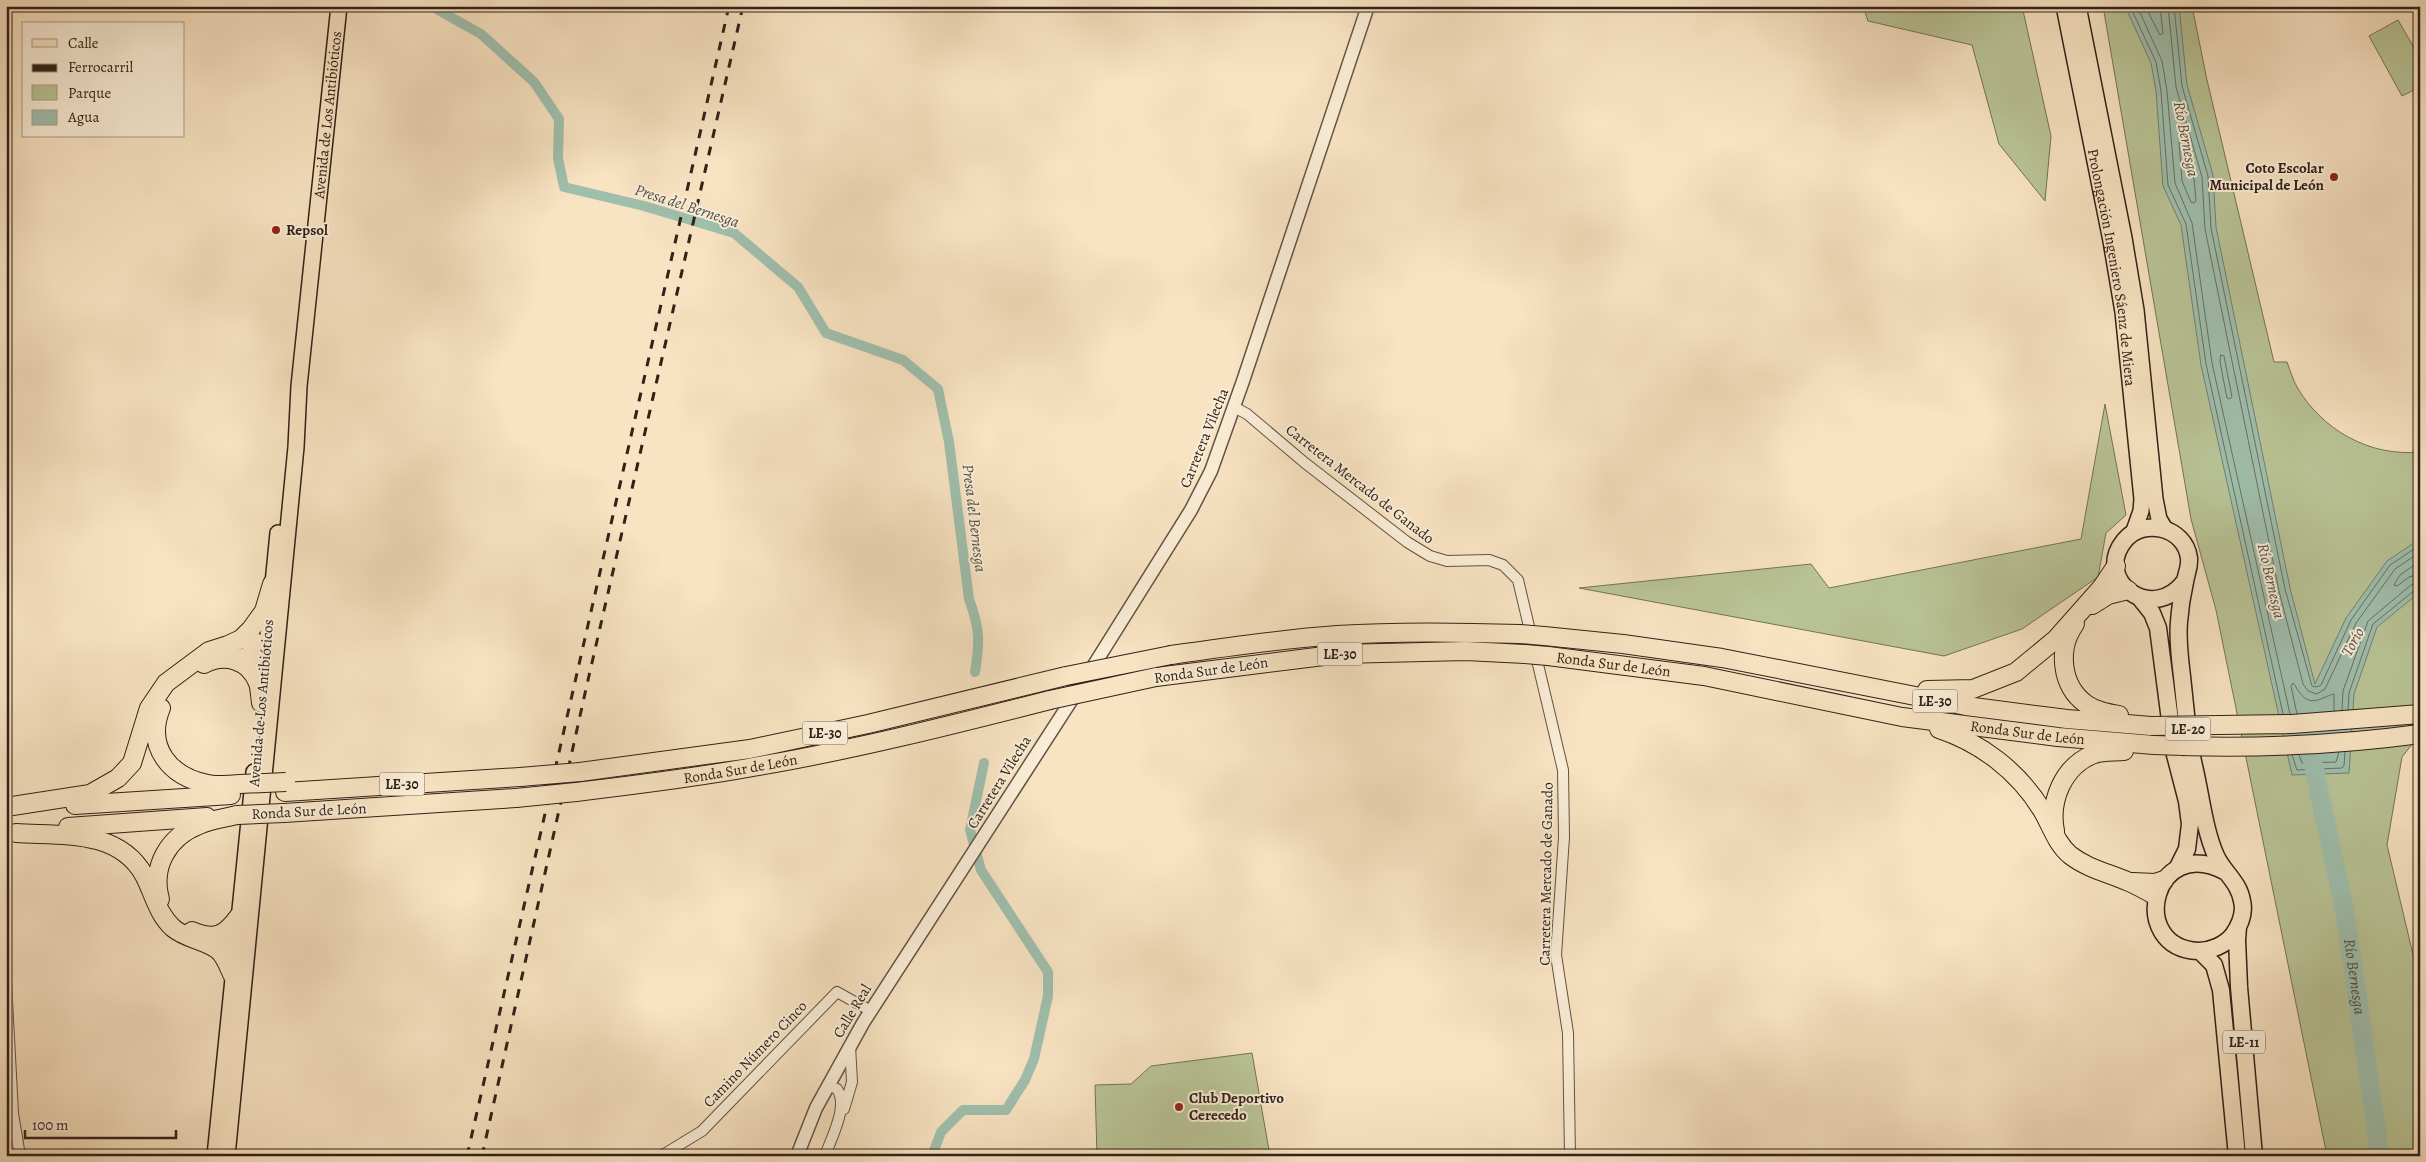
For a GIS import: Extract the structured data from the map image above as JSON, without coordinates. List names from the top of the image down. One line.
{"streets":{"highway":["LE-30","Ronda Sur de León","LE-20","LE-11"],"main road":["Avenida de Los Antibióticos","Prolongación Ingeniero Sáenz de Miera"],"street":["Carretera Vilecha","Carretera Mercado de Ganado","Calle Real","Camino Número Cinco"]},"crossings":[["Prolongación Ingeniero Sáenz de Miera","LE-20"],["Carretera Vilecha","Carretera Mercado de Ganado"],["Carretera Vilecha","Calle Real"],["LE-20","LE-11"],["Calle Real","Camino Número Cinco"]],"water":["Río Bernesga","Presa del Bernesga","Torío"],"places":["Coto Escolar Municipal de León","Repsol","Club Deportivo Cerecedo"],"legend":["Calle","Ferrocarril","Parque","Agua"],"scale_bar":"100 m"}
